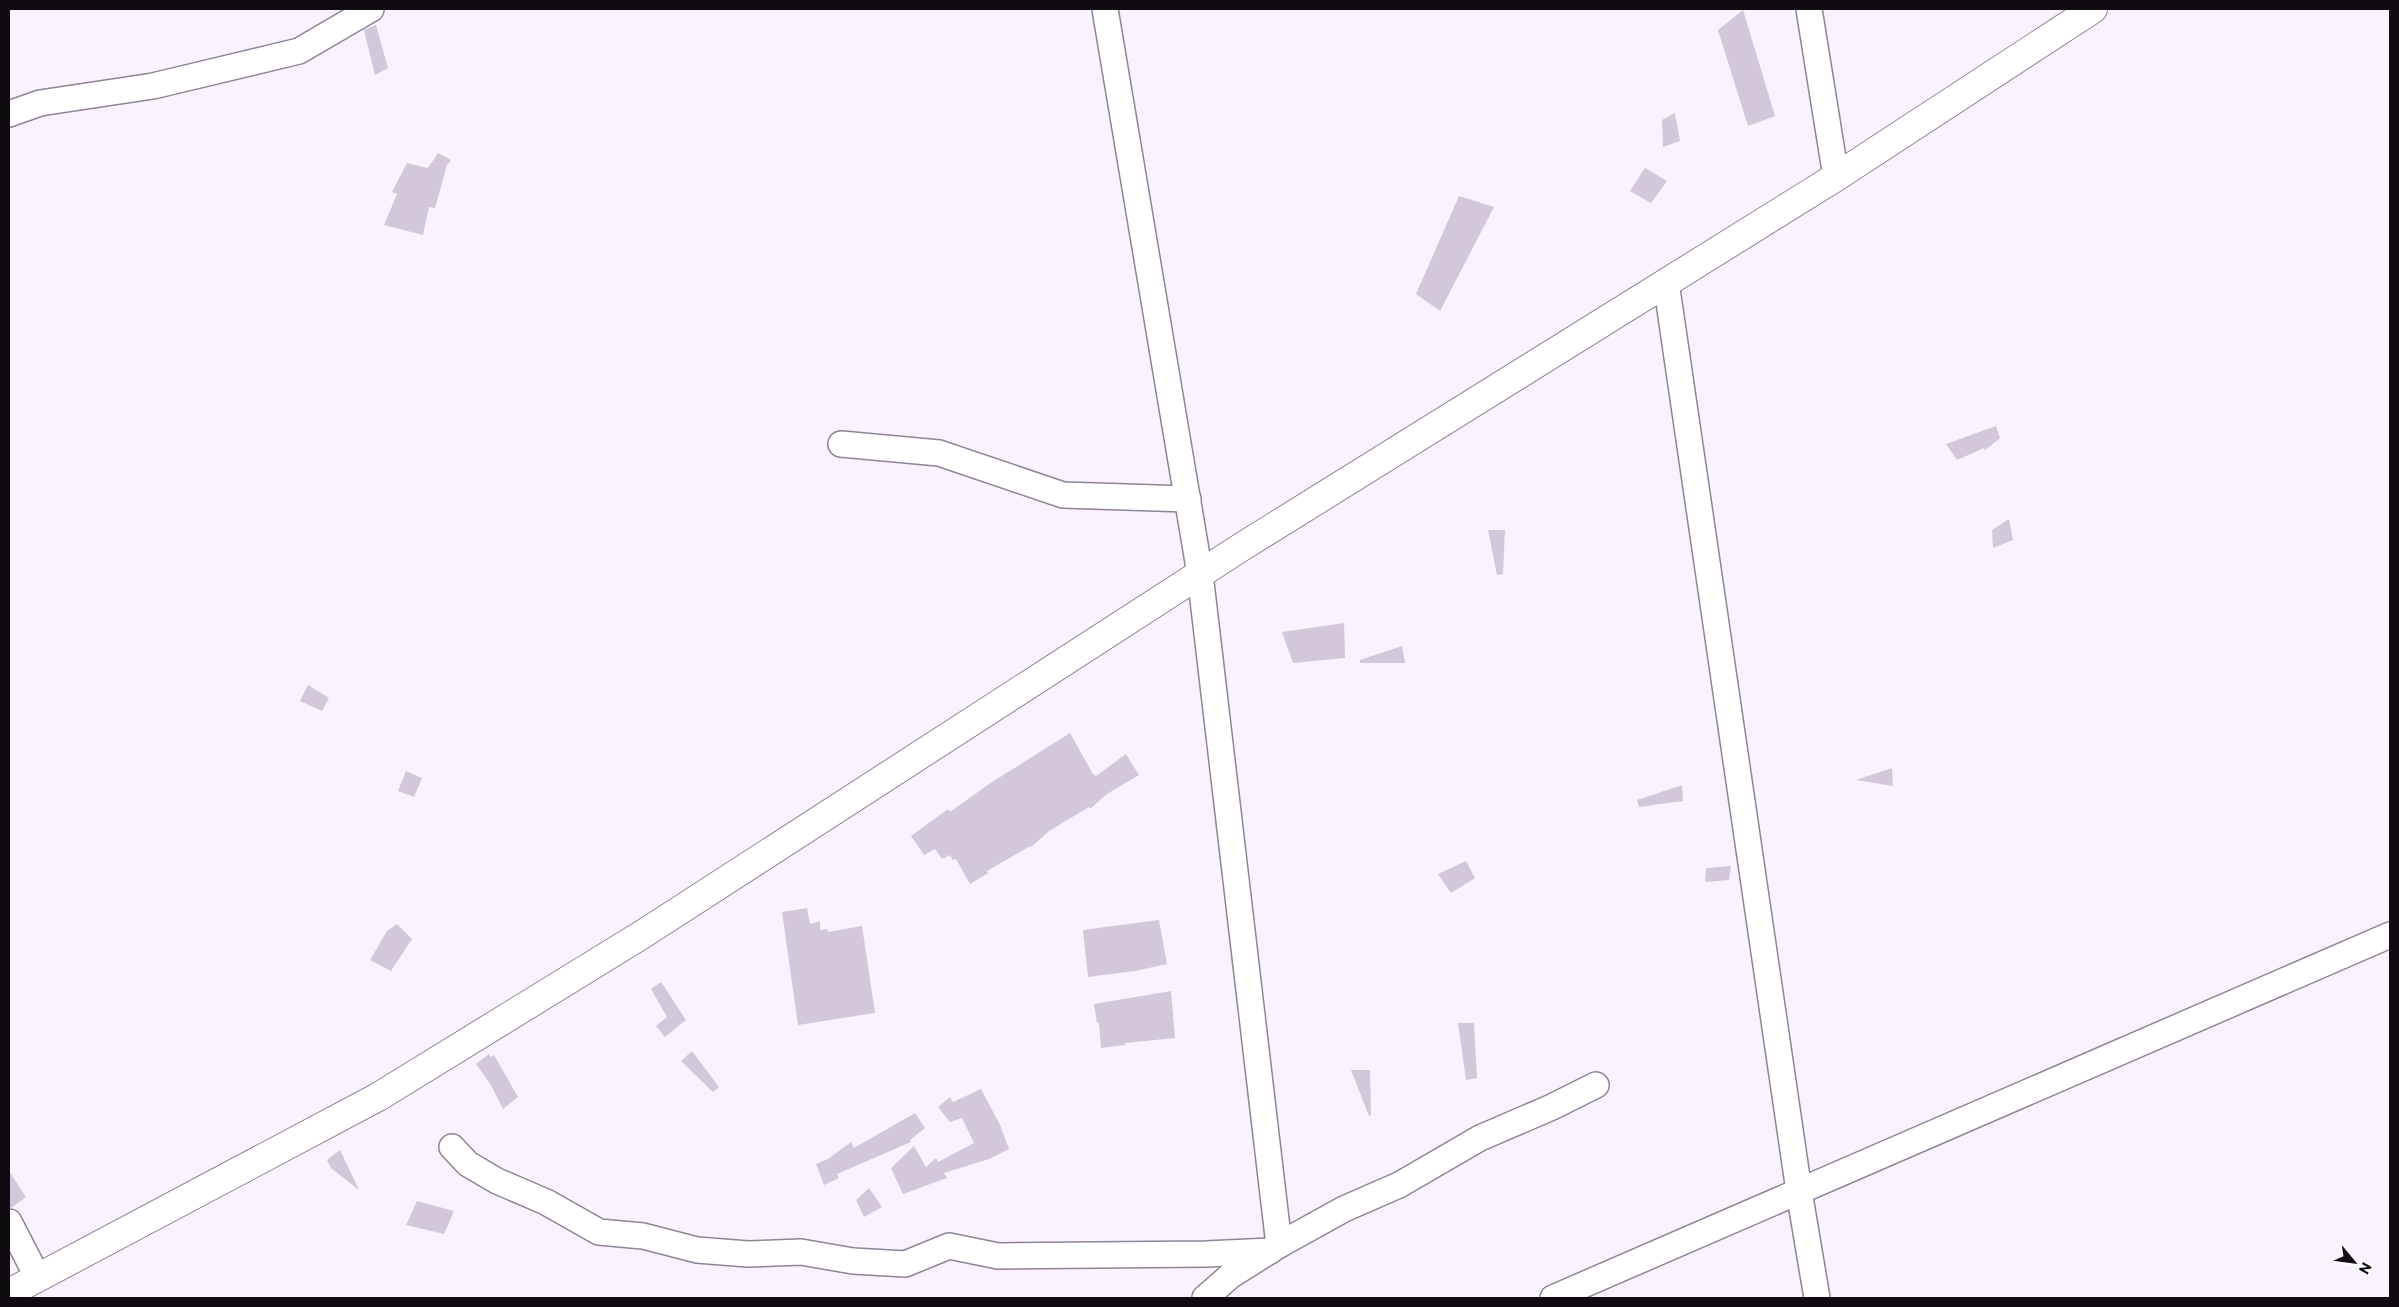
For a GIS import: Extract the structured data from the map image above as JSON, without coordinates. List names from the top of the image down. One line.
{"north":"bottom right"}
